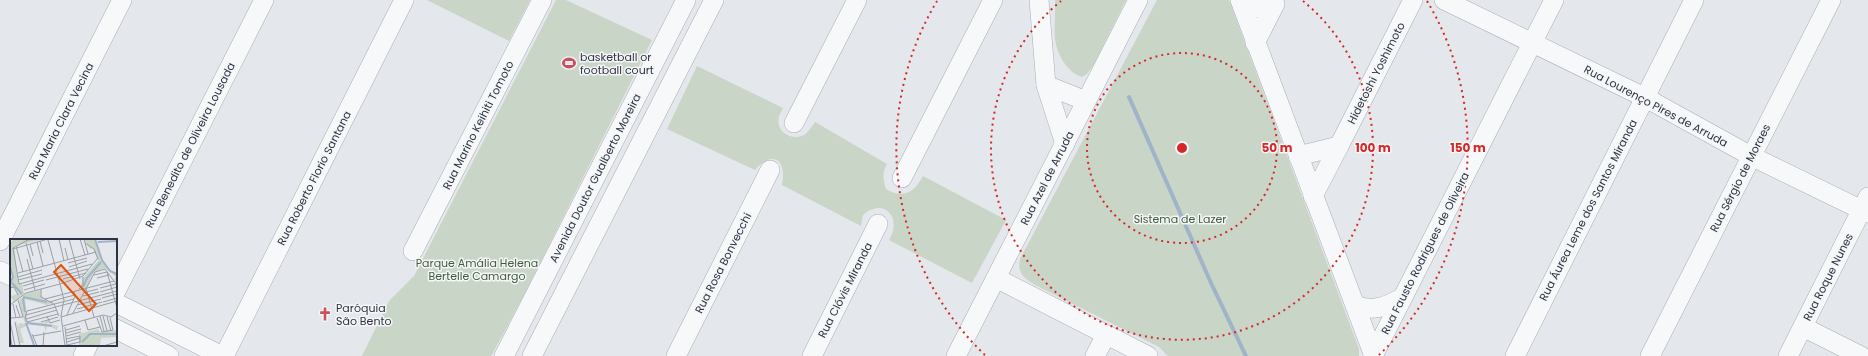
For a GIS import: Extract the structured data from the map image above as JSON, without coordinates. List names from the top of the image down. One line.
{"streets":{"street":["Hidetoshi Yoshimoto","Rua Lourenço Pires de Arruda","Rua Maria Clara Vecina","Rua Marino Keihiti Tomoto","Rua Benedito de Oliveira Lousada","Rua Roberto Florio Santana","Avenida Doutor Gualberto Moreira","Rua Azel de Arruda","Rua Sérgio de Moraes","Rua Áurea Leme dos Santos Miranda","Rua Fausto Rodrigues de Oliveira","Rua Rosa Bonvecchi","Rua Roque Nunes","Rua Clóvis Miranda"]},"crossings":[["Rua Lourenço Pires de Arruda","Rua Sérgio de Moraes"],["Rua Lourenço Pires de Arruda","Rua Áurea Leme dos Santos Miranda"],["Rua Lourenço Pires de Arruda","Rua Fausto Rodrigues de Oliveira"],["Rua Lourenço Pires de Arruda","Rua Roque Nunes"]],"parks":["Sistema de Lazer","Parque Amália Helena Bertelle Camargo"],"places":{"sports":["basketball or football court"],"church":["Paróquia São Bento"]},"rings":["50 m","100 m","150 m"]}
